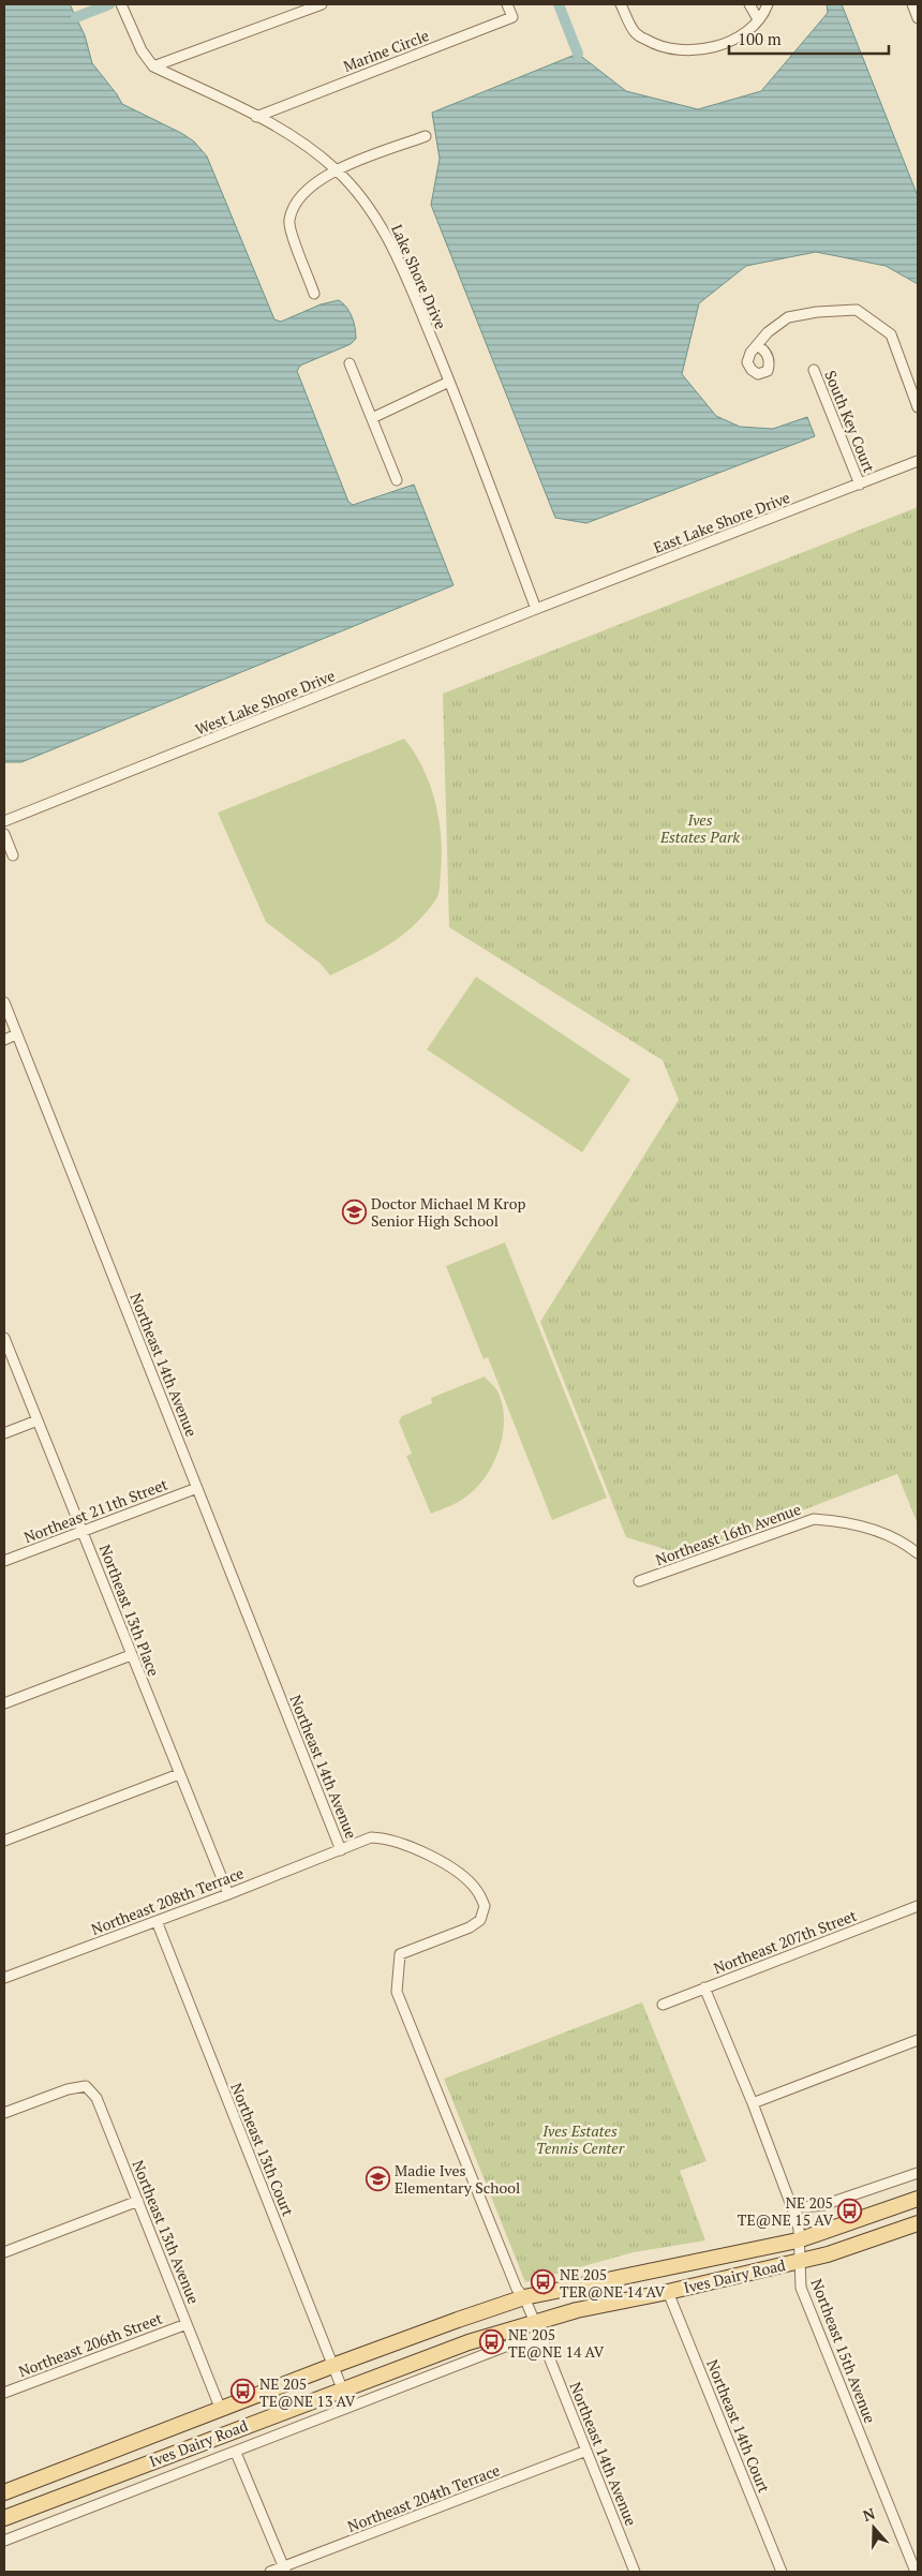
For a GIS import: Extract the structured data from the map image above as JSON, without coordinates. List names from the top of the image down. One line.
{"streets":{"main road":["Ives Dairy Road"],"street":["Marine Circle","Lake Shore Drive","South Key Court","East Lake Shore Drive","West Lake Shore Drive","Northeast 14th Avenue","Northeast 211th Street","Northeast 16th Avenue","Northeast 13th Place","Northeast 208th Terrace","Northeast 207th Street","Northeast 13th Court","Northeast 13th Avenue","Northeast 206th Street","Northeast 15th Avenue","Northeast 14th Court","Northeast 204th Terrace"]},"crossings":[["Marine Circle","Lake Shore Drive"],["Lake Shore Drive","East Lake Shore Drive"],["Lake Shore Drive","West Lake Shore Drive"],["South Key Court","East Lake Shore Drive"],["East Lake Shore Drive","West Lake Shore Drive"],["Northeast 14th Avenue","Northeast 211th Street"],["Northeast 14th Avenue","Northeast 208th Terrace"],["Northeast 14th Avenue","Ives Dairy Road"],["Northeast 14th Avenue","Northeast 204th Terrace"],["Northeast 211th Street","Northeast 13th Place"],["Northeast 13th Place","Northeast 208th Terrace"],["Northeast 208th Terrace","Northeast 13th Court"],["Northeast 207th Street","Northeast 15th Avenue"],["Northeast 13th Court","Ives Dairy Road"],["Northeast 13th Avenue","Ives Dairy Road"],["Northeast 13th Avenue","Northeast 206th Street"],["Ives Dairy Road","Northeast 15th Avenue"],["Ives Dairy Road","Northeast 14th Court"]],"parks":["Ives Estates Park","Ives Estates Tennis Center"],"places":{"school or university":["Doctor Michael M Krop Senior High School","Madie Ives Elementary School"],"bus stop":["NE 205 TE@NE 15 AV","NE 205 TER@NE 14 AV","NE 205 TE@NE 14 AV","NE 205 TE@NE 13 AV"]},"scale_bar":"100 m","north":"top"}
